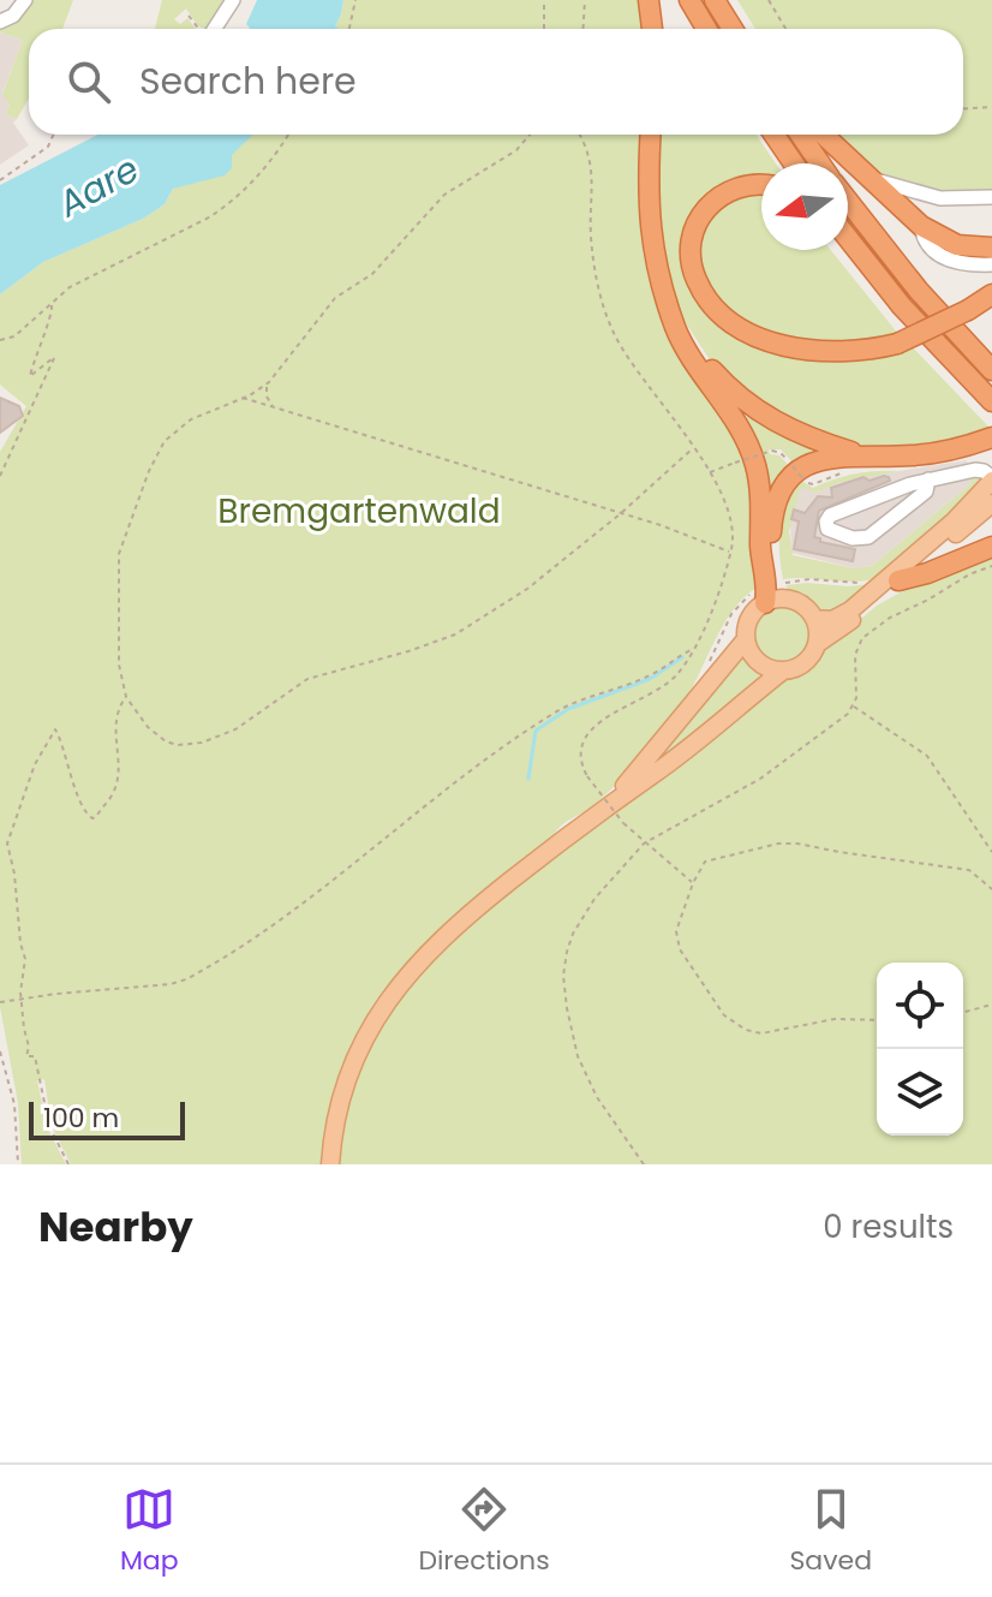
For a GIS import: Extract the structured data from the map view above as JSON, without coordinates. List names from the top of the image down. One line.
{"water":["Aare"],"parks":["Bremgartenwald"],"scale_bar":"100 m","north":"left","page":{"search":"Search here","scale":"100 m","heading":["Nearby","0 results"],"nav":["Map","Directions","Saved"]}}
